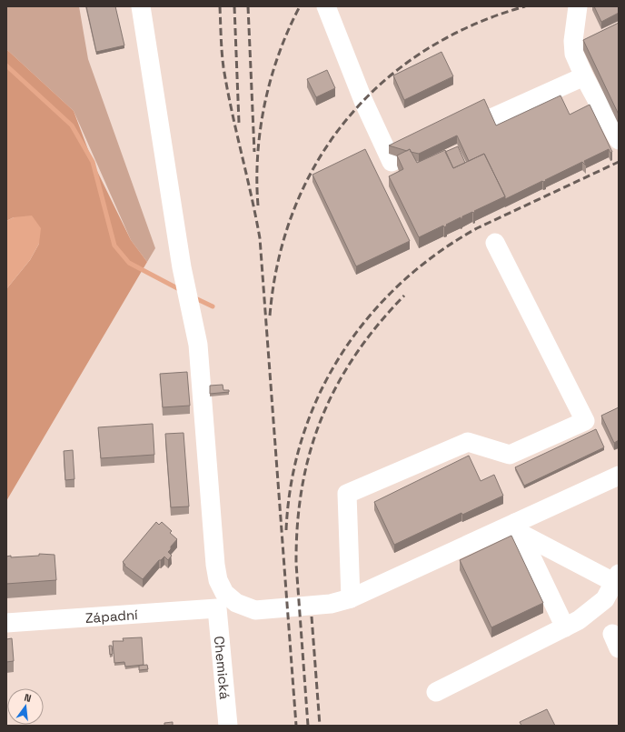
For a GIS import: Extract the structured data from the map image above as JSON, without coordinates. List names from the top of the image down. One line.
{"streets":{"street":["Západní","Chemická"]},"crossings":[["Západní","Chemická"]],"north":"top"}
